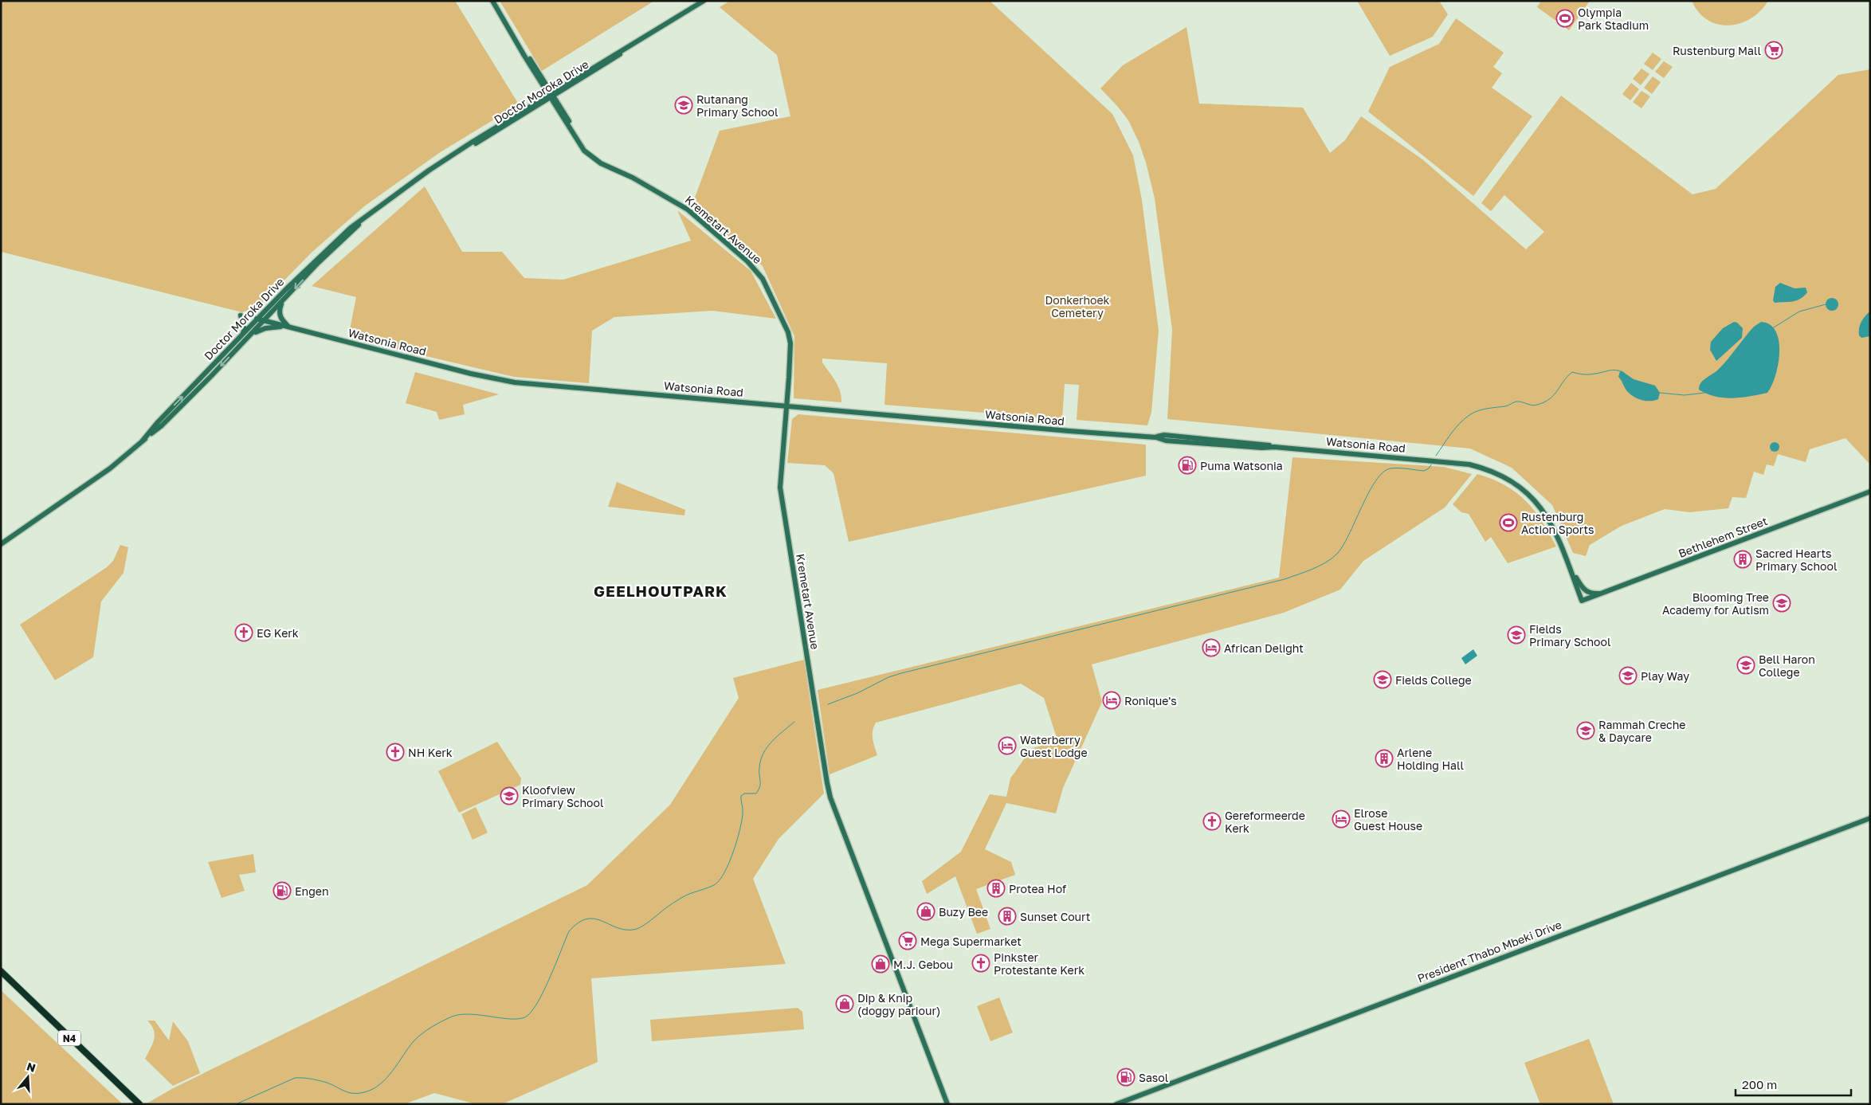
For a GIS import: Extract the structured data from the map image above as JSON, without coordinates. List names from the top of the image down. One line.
{"streets":{"highway":["N4"],"main road":["Doctor Moroka Drive","Kremetart Avenue","Watsonia Road","Bethlehem Street","President Thabo Mbeki Drive"]},"crossings":[["Doctor Moroka Drive","Kremetart Avenue"],["Doctor Moroka Drive","Watsonia Road"],["Kremetart Avenue","Watsonia Road"],["Watsonia Road","Bethlehem Street"]],"districts":["GEELHOUTPARK"],"parks":["Donkerhoek Cemetery"],"places":{"sports":["Olympia Park Stadium","Rustenburg Action Sports"],"supermarket":["Rustenburg Mall","Mega Supermarket"],"school or university":["Rutanang Primary School","Blooming Tree Academy for Autism","Fields Primary School","Bell Haron College","Play Way","Fields College","Rammah Creche & Daycare","Kloofview Primary School"],"fuel station":["Puma Watsonia","Engen","Sasol"],"building":["Sacred Hearts Primary School","Arlene Holding Hall","Protea Hof","Sunset Court"],"church":["EG Kerk","NH Kerk","Gereformeerde Kerk","Pinkster Protestante Kerk"],"hotel":["African Delight","Ronique's","Waterberry Guest Lodge","Elrose Guest House"],"shop":["Buzy Bee","M.J. Gebou","Dip & Knip (doggy pariour)"]},"scale_bar":"200 m","north":"top"}
